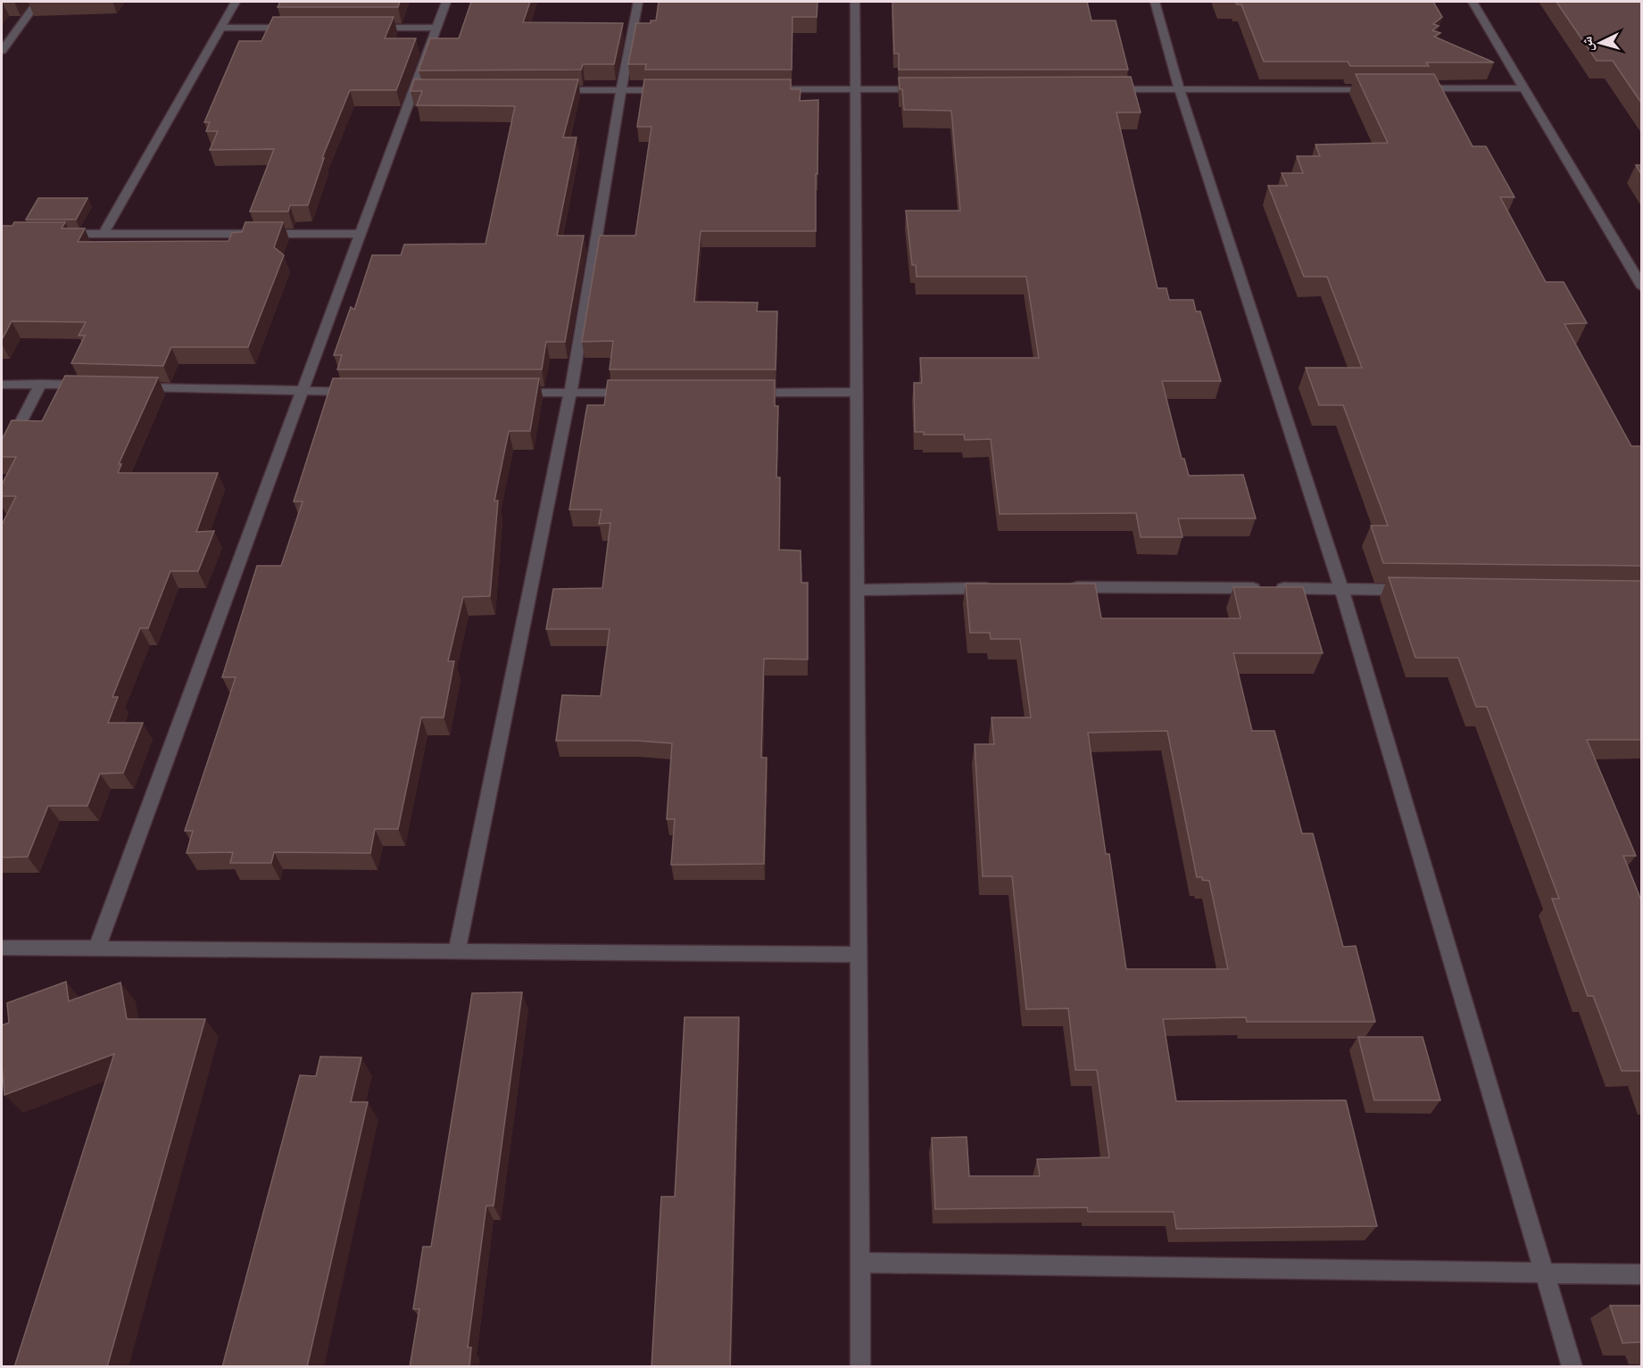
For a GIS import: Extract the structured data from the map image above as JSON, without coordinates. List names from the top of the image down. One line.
{"north":"left"}
